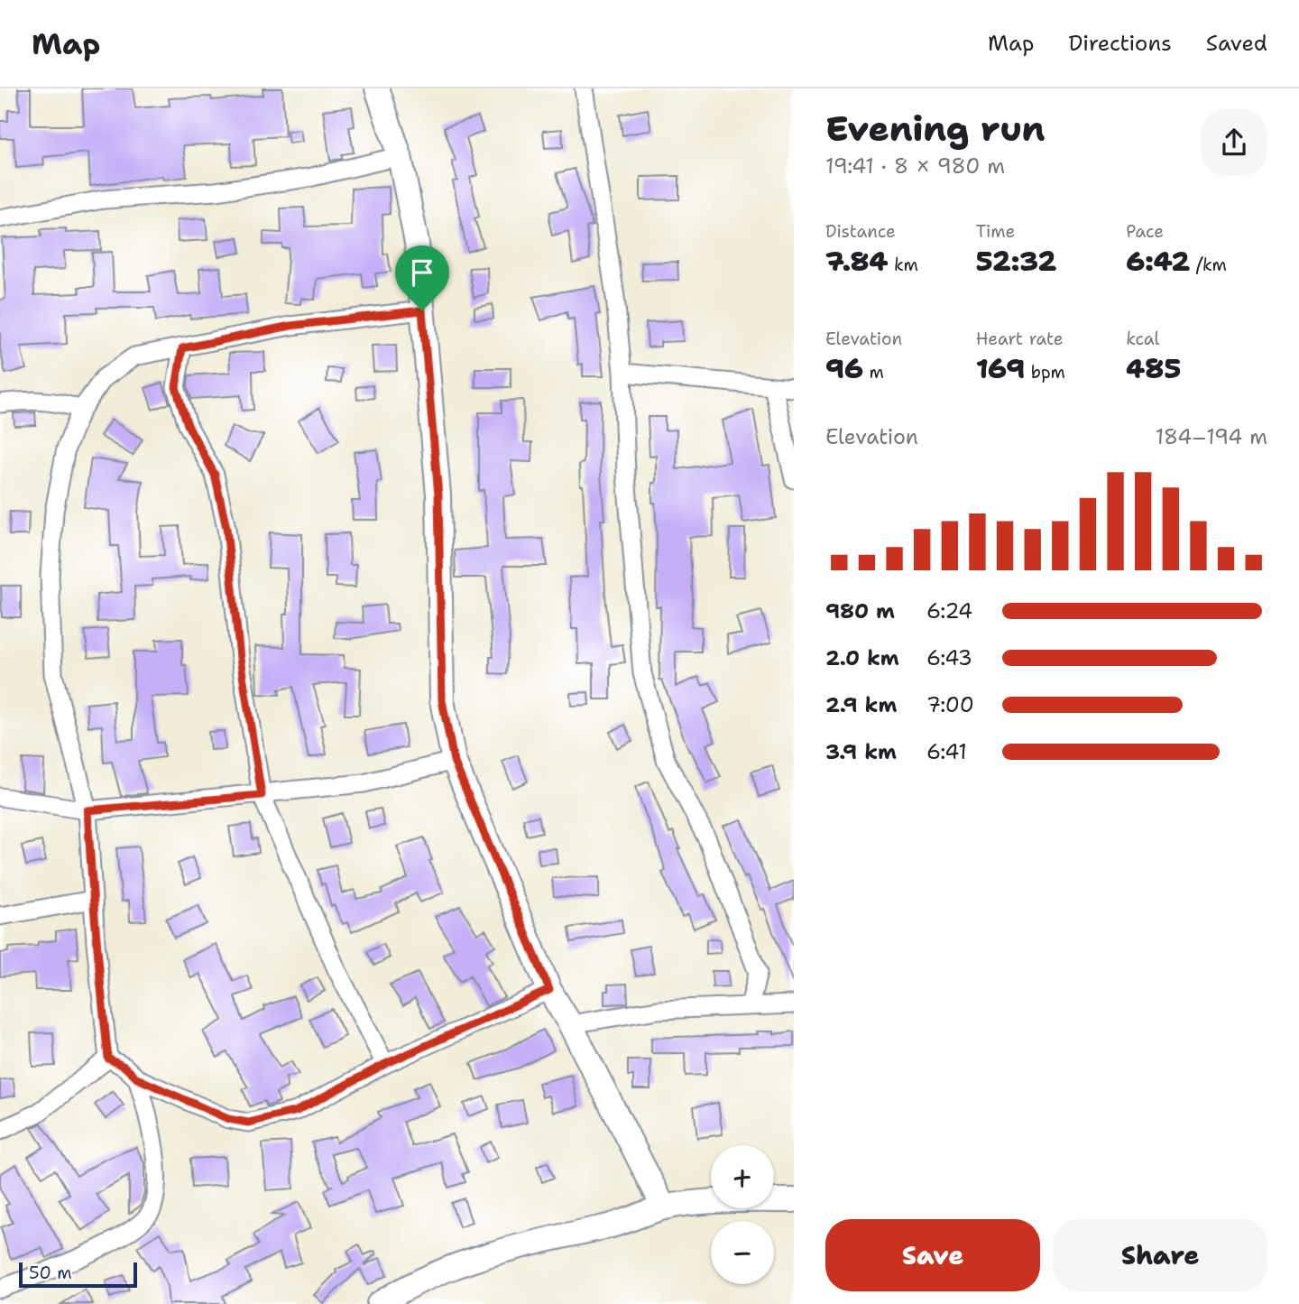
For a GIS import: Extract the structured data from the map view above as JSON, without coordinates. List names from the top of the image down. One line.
{"scale_bar":"50 m","page":{"header":"Map","nav":["Map","Directions","Saved"],"heading":["Evening run","19:41 · 8 × 980 m"],"stats":[["Distance","7.84 km"],["Time","52:32"],["Pace","6:42 /km"],["Elevation","96 m"],["Heart rate","169 bpm"],["kcal","485"]],"chart":["Elevation","184–194 m"],"list":[{"name":"980 m","note":"6:24"},{"name":"2.0 km","note":"6:43"},{"name":"2.9 km","note":"7:00"},{"name":"3.9 km","note":"6:41"}],"map_buttons":["+","−"],"buttons":["Save","Share"],"scale":"50 m"}}
